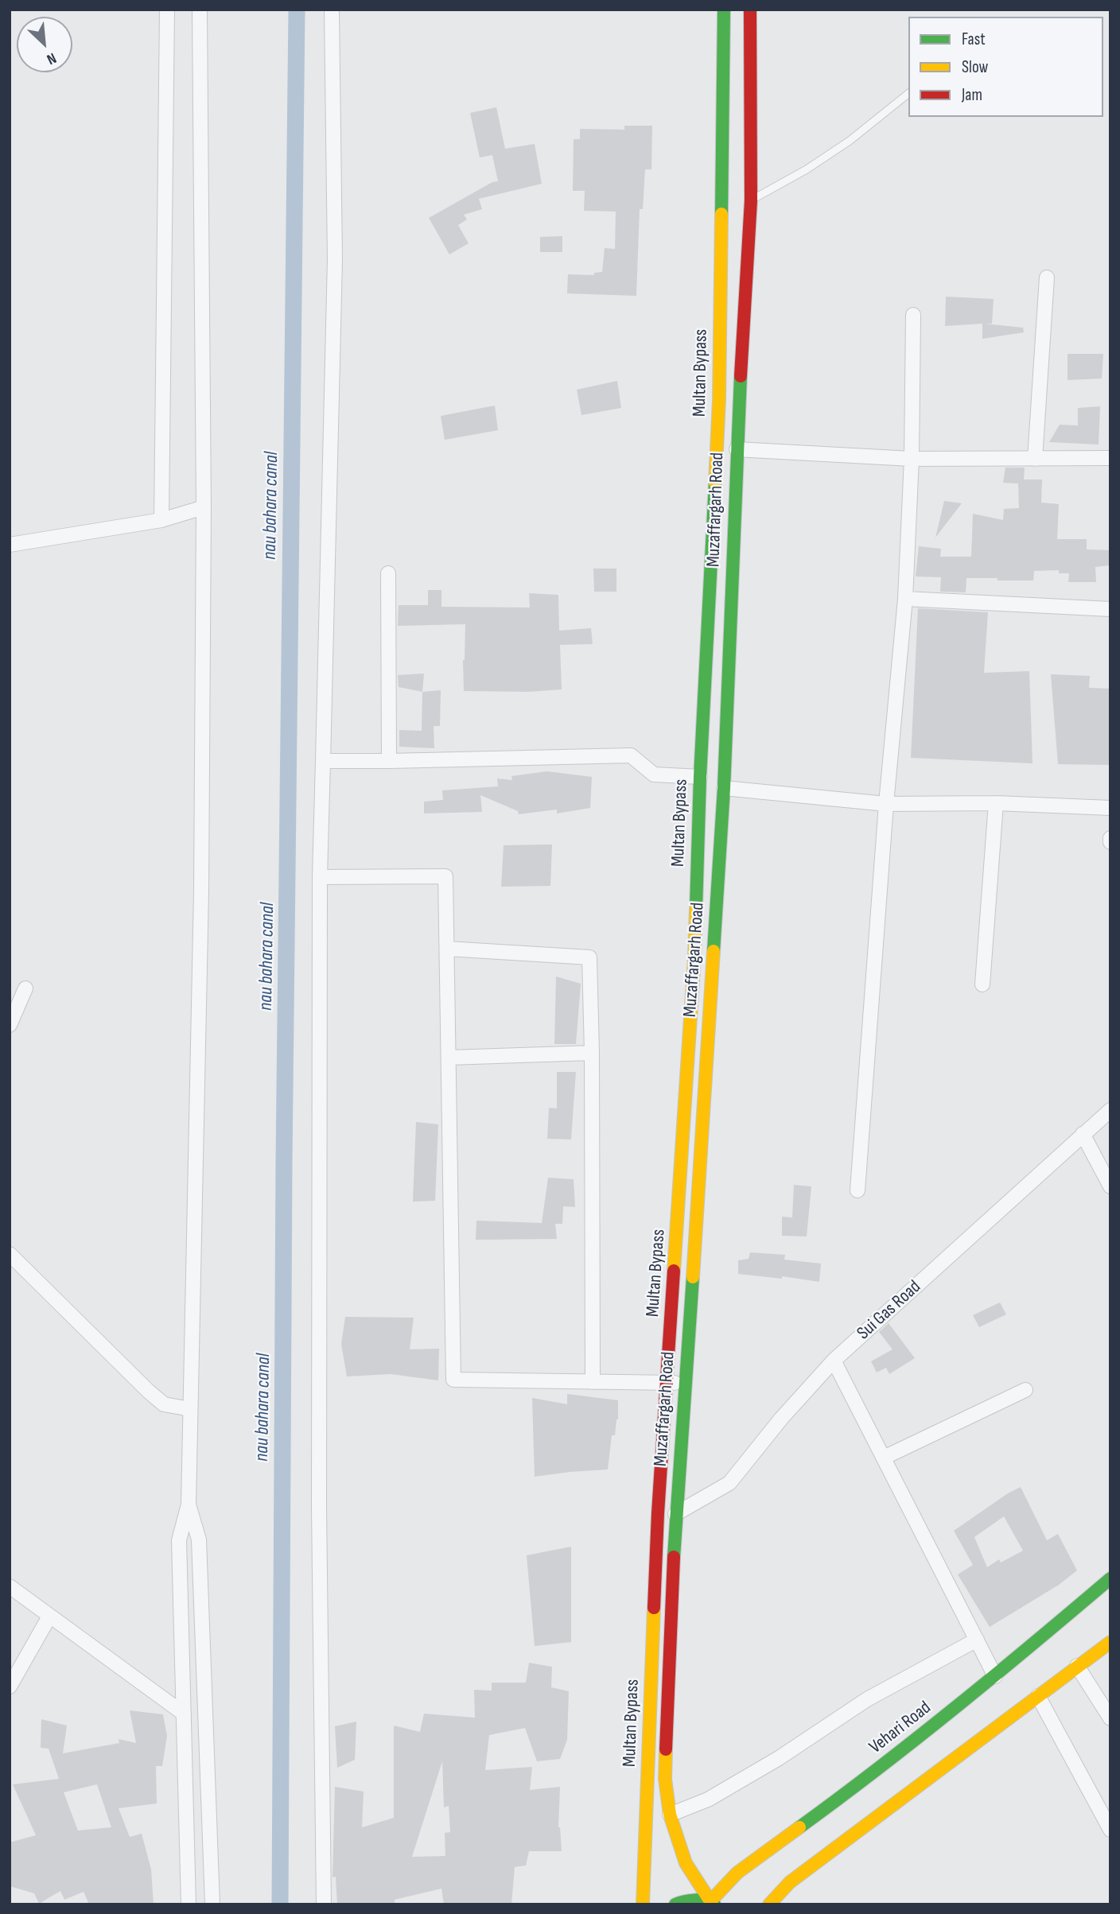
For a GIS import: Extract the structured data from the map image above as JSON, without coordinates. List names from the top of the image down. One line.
{"streets":{"main road":["Multan Bypass","Muzaffargarh Road","Vehari Road"],"street":["Sui Gas Road"]},"crossings":[["Muzaffargarh Road","Sui Gas Road"],["Muzaffargarh Road","Vehari Road"]],"water":["nau bahara canal"],"legend":["Fast","Slow","Jam"],"north":"bottom right"}
